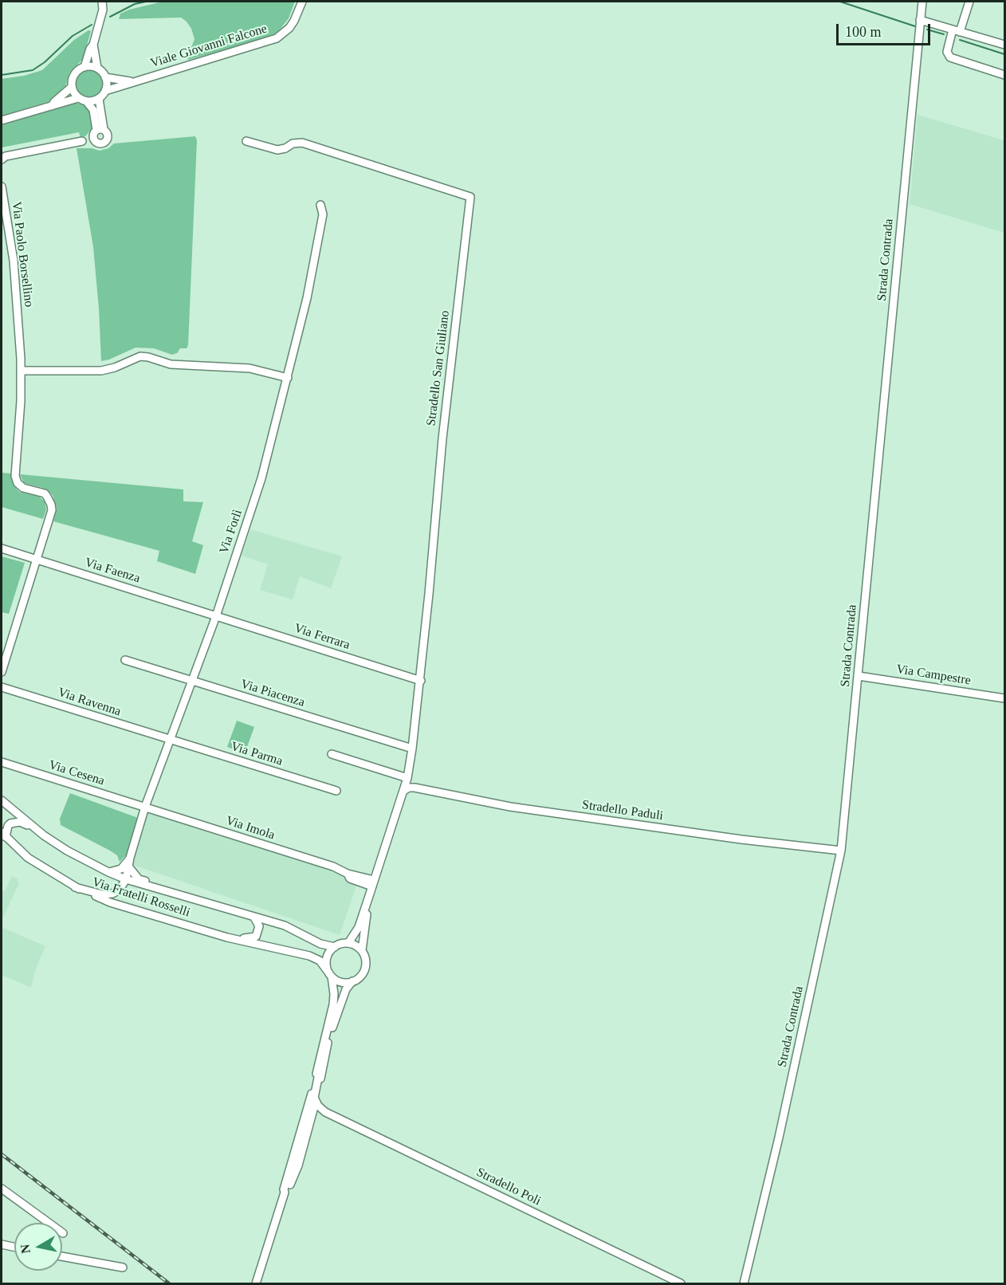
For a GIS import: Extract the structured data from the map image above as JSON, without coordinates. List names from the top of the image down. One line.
{"streets":{"street":["Viale Giovanni Falcone","Via Paolo Borsellino","Strada Contrada","Stradello San Giuliano","Via Forlì","Via Faenza","Via Ferrara","Via Campestre","Via Piacenza","Via Ravenna","Via Parma","Via Cesena","Stradello Paduli","Via Imola","Via Fratelli Rosselli","Stradello Poli"]},"crossings":[["Via Paolo Borsellino","Via Faenza"],["Strada Contrada","Via Campestre"],["Strada Contrada","Stradello Paduli"],["Stradello San Giuliano","Via Ferrara"],["Stradello San Giuliano","Via Piacenza"],["Stradello San Giuliano","Stradello Paduli"],["Stradello San Giuliano","Via Imola"],["Stradello San Giuliano","Via Fratelli Rosselli"],["Via Forlì","Via Faenza"],["Via Forlì","Via Ferrara"],["Via Forlì","Via Piacenza"],["Via Forlì","Via Ravenna"],["Via Forlì","Via Parma"],["Via Forlì","Via Cesena"],["Via Forlì","Via Imola"],["Via Forlì","Via Fratelli Rosselli"],["Via Faenza","Via Ferrara"],["Via Ravenna","Via Parma"],["Via Cesena","Via Imola"]],"scale_bar":"100 m","north":"left"}
